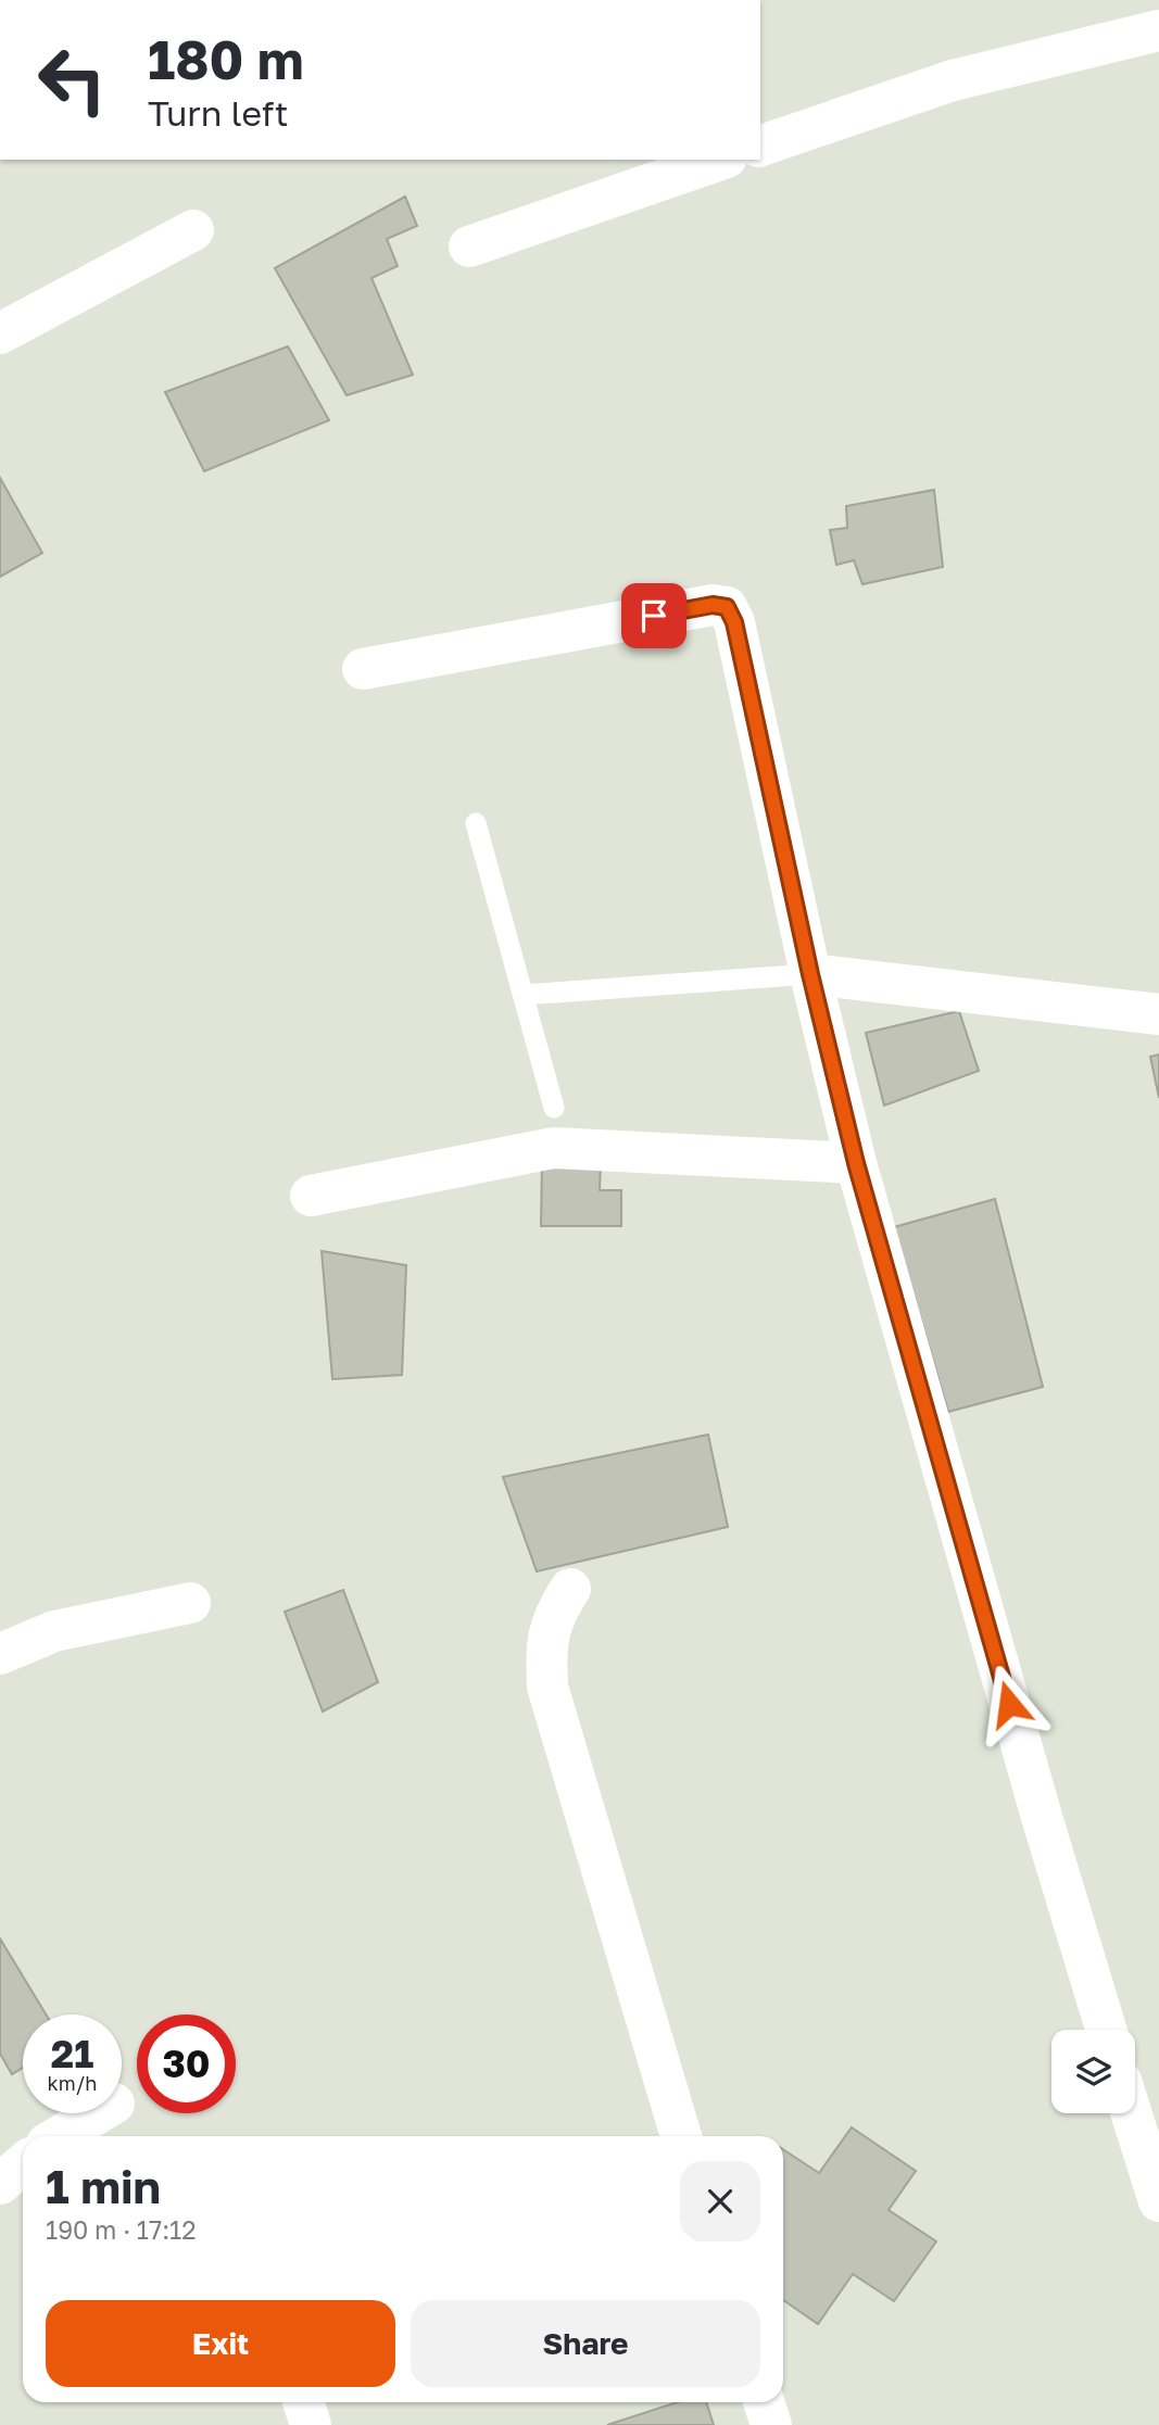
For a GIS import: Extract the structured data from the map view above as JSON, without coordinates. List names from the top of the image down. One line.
{"page":{"turn":["180 m","Turn left"],"speed":"21 km/h","limit":"30","heading":["1 min","190 m · 17:12"],"buttons":["Exit","Share"]}}
